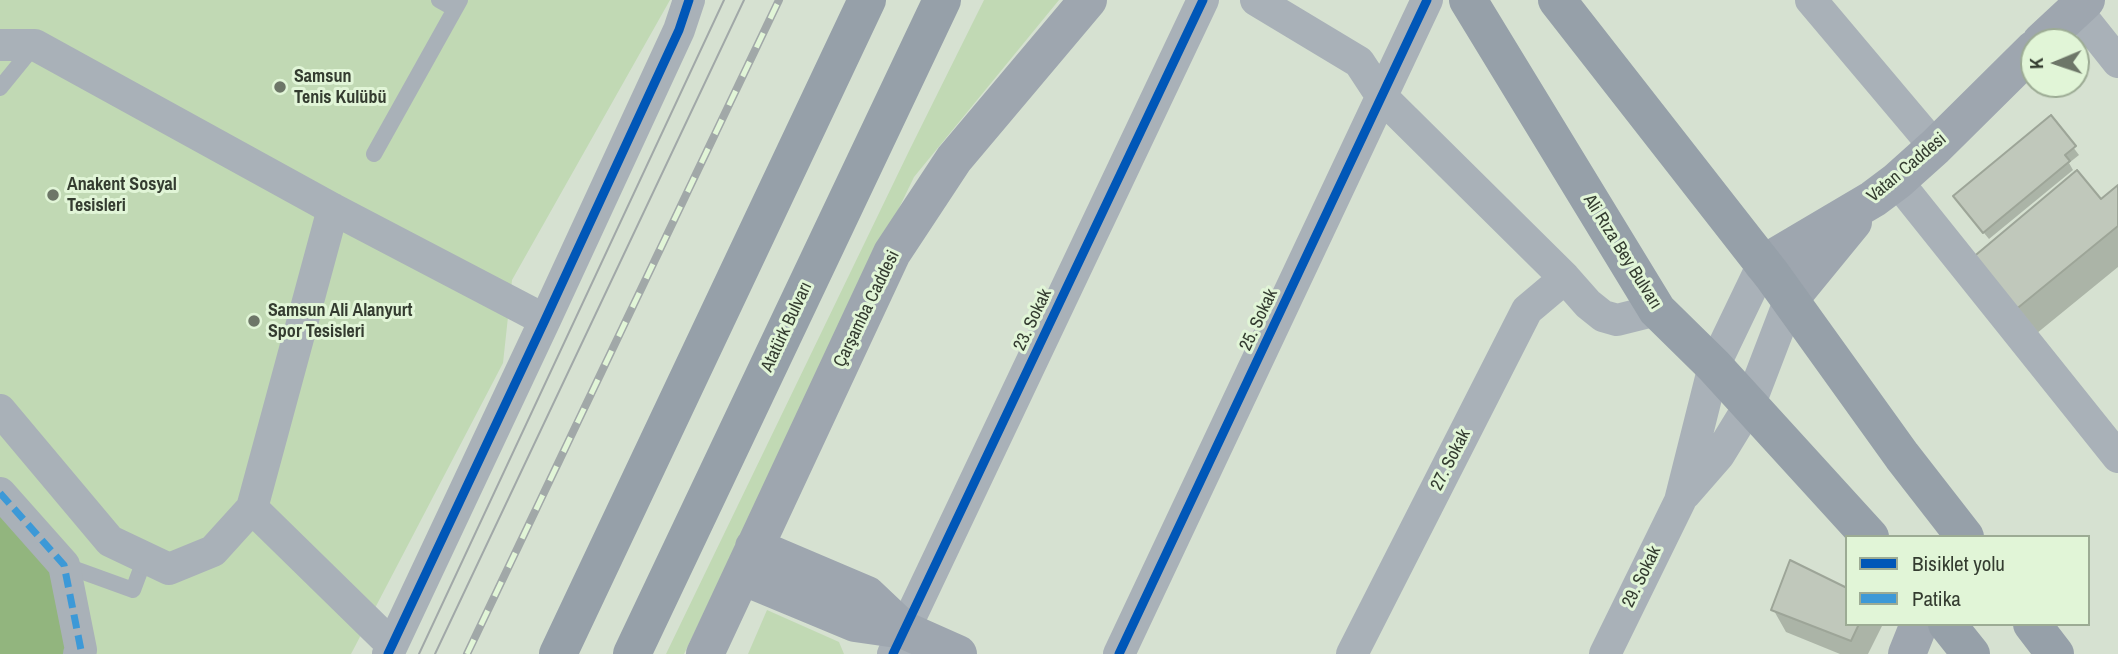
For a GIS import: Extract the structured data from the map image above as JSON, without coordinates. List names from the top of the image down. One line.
{"streets":{"main road":["Vatan Caddesi","Ali Rıza Bey Bulvarı","Çarşamba Caddesi","Atatürk Bulvarı"],"street":["23. Sokak","25. Sokak","27. Sokak","29. Sokak"]},"places":["Samsun Tenis Kulübü","Anakent Sosyal Tesisleri","Samsun Ali Alanyurt Spor Tesisleri"],"legend":["Bisiklet yolu","Patika"],"north":"left"}
